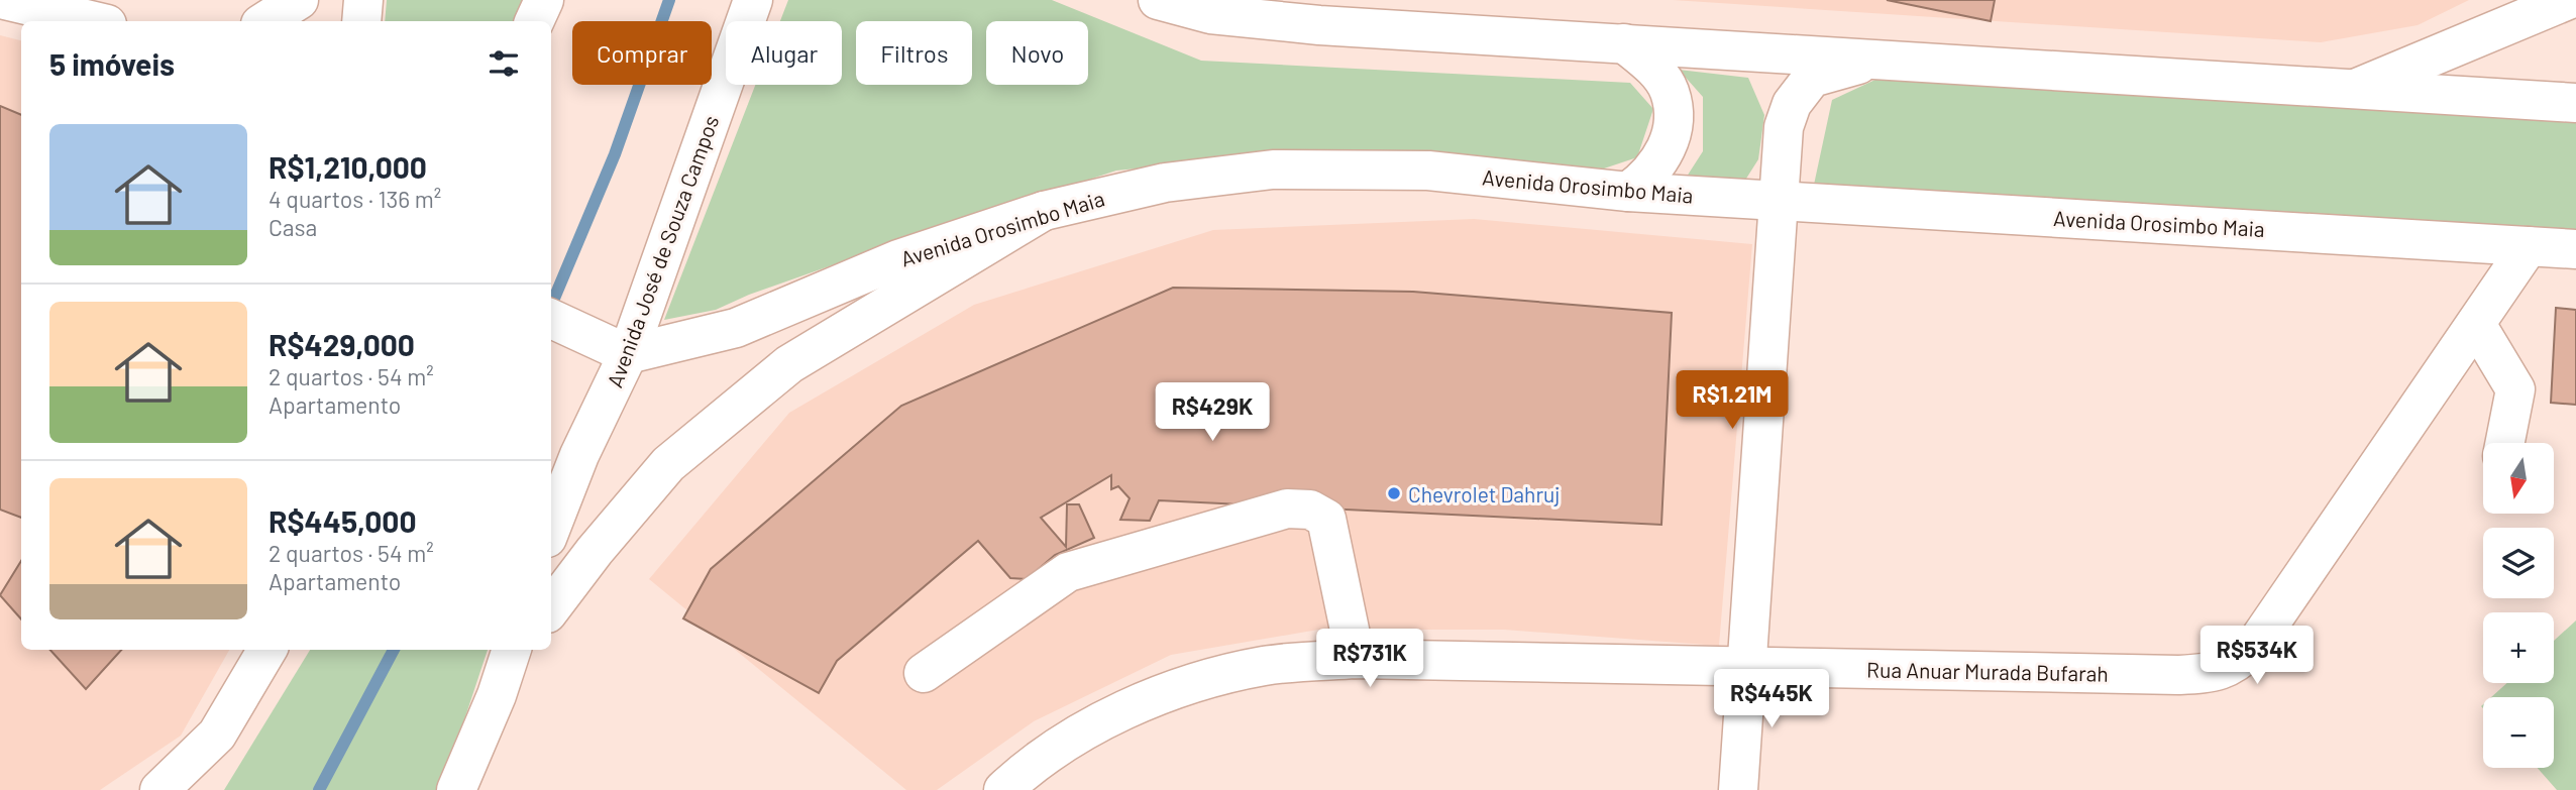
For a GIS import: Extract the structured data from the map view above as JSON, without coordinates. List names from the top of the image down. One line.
{"streets":{"main road":["Avenida Orosimbo Maia","Avenida José de Souza Campos","Rua Anuar Murada Bufarah"]},"crossings":[["Avenida Orosimbo Maia","Avenida José de Souza Campos"],["Avenida Orosimbo Maia","Rua Anuar Murada Bufarah"]],"places":["Chevrolet Dahruj"],"north":"bottom","page":{"chip":["Comprar","Alugar","Filtros","Novo"],"heading":"5 imóveis","list":[{"name":"R$1,210,000","note":"4 quartos · 136 m² · Casa"},{"name":"R$429,000","note":"2 quartos · 54 m² · Apartamento"},{"name":"R$445,000","note":"2 quartos · 54 m² · Apartamento"}],"price":["R$1.21M","R$429K","R$534K","R$731K","R$445K"],"map_buttons":["+","−"]}}
